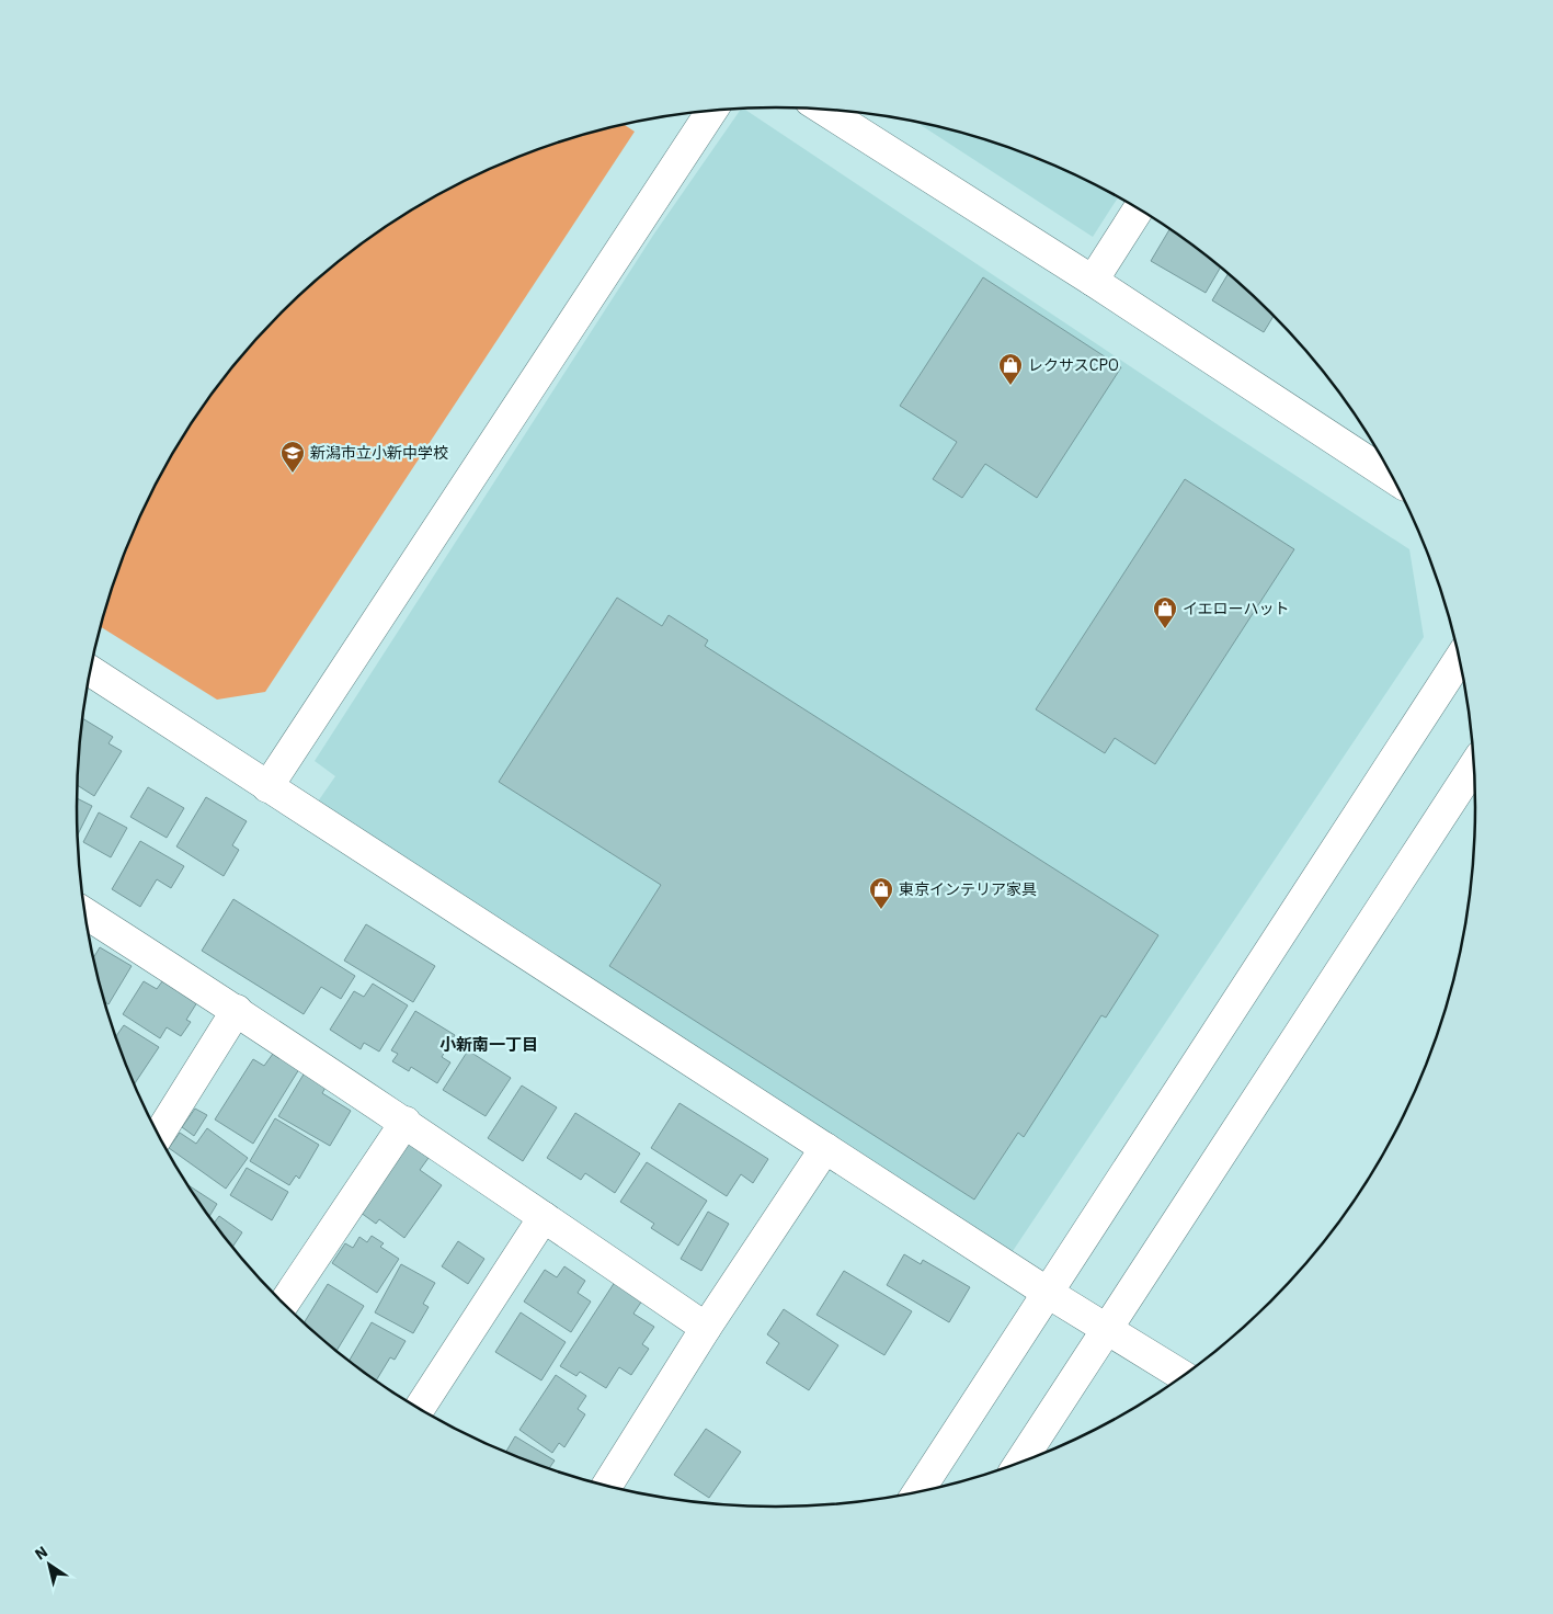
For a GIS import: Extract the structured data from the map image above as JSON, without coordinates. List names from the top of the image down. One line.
{"districts":["小新南一丁目"],"places":{"shop":["レクサスCPO","イエローハット","東京インテリア家具"],"school or university":["新潟市立小新中学校"]},"north":"top left"}
